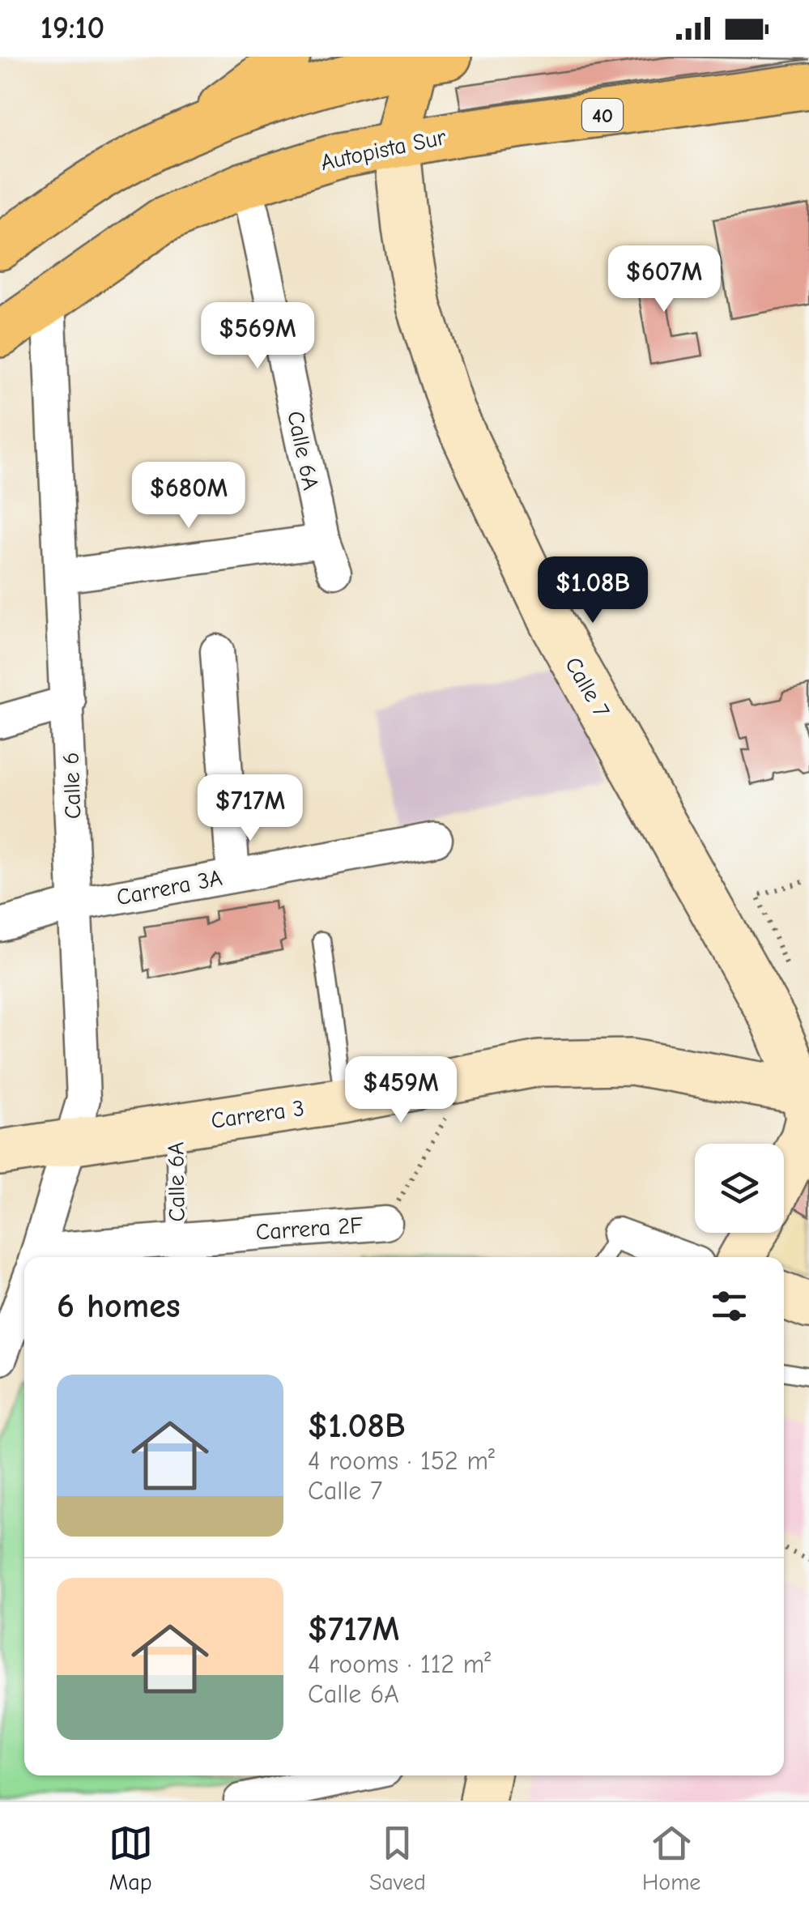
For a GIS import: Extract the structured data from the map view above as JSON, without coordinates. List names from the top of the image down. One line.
{"streets":{"main road":["40","Autopista Sur","Calle 7","Carrera 3"],"street":["Calle 6A","Calle 6","Carrera 3A","Carrera 2F"]},"crossings":[["Autopista Sur","Calle 6A"],["Autopista Sur","Calle 7"],["Autopista Sur","Calle 6"],["Calle 6A","Carrera 3"],["Calle 6A","Carrera 2F"],["Calle 7","Carrera 3"],["Calle 6","Carrera 3A"],["Calle 6","Carrera 3"]],"page":{"status":"19:10","price":["$607M","$569M","$680M","$1.08B","$717M","$459M"],"heading":"6 homes","list":[{"name":"$1.08B","note":"4 rooms · 152 m² · Calle 7"},{"name":"$717M","note":"4 rooms · 112 m² · Calle 6A"}],"tabs":["Map","Saved","Home"]}}
